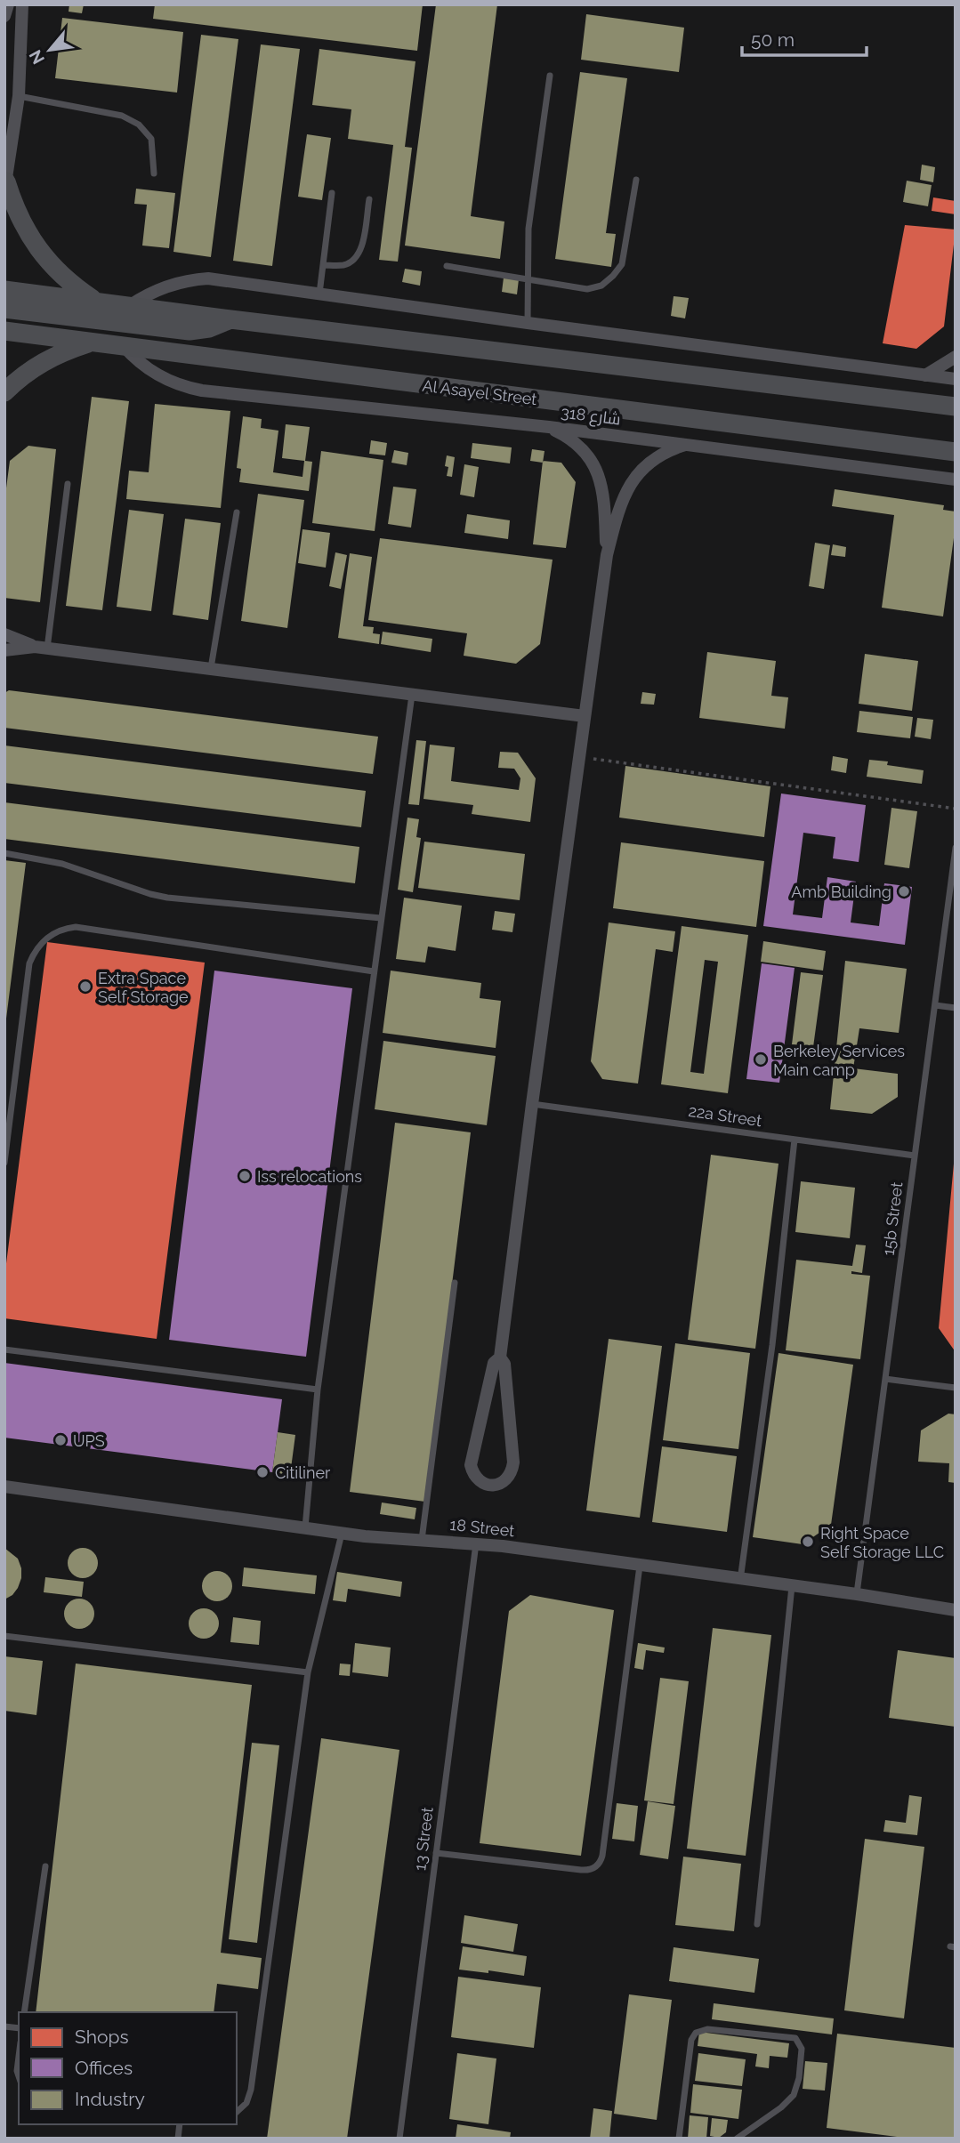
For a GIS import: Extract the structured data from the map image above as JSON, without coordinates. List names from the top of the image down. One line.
{"streets":{"main road":["Al Asayel Street"],"street":["شارع 318","18 Street"],"lane":["22a Street","15b Street","13 Street"]},"crossings":[["Al Asayel Street","شارع 318"],["22a Street","15b Street"],["15b Street","18 Street"],["18 Street","13 Street"]],"places":["Amb Building","Extra Space Self Storage","Berkeley Services Main camp","Iss relocations","UPS","Citiliner","Right Space Self Storage LLC"],"legend":["Shops","Offices","Industry"],"scale_bar":"50 m","north":"bottom left"}
